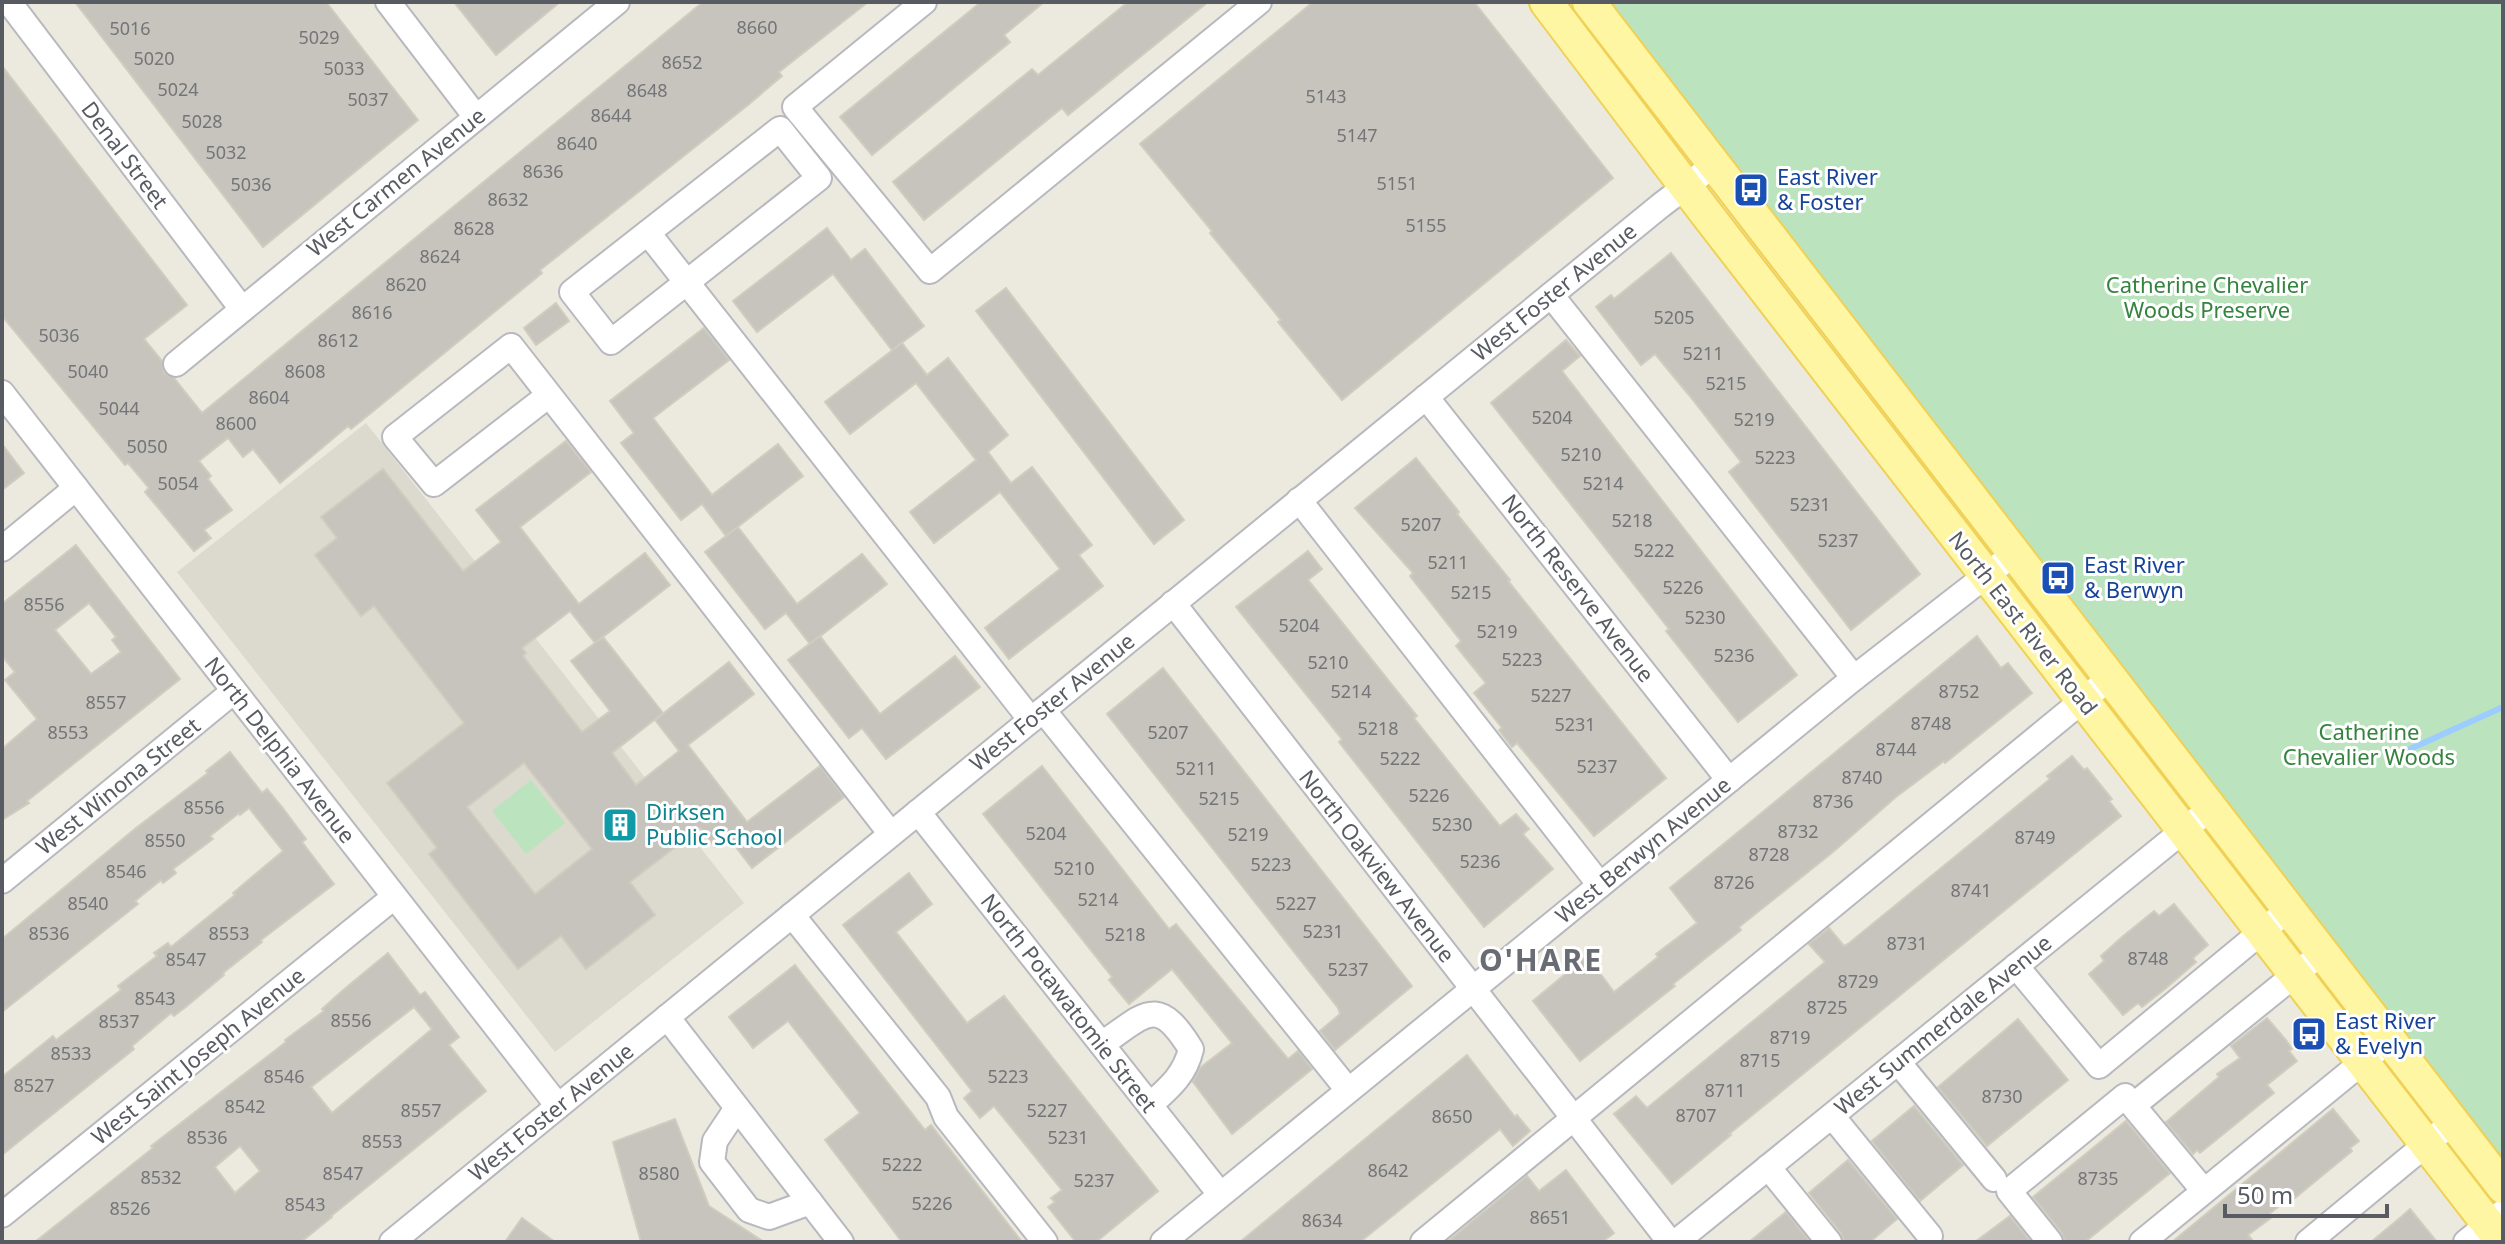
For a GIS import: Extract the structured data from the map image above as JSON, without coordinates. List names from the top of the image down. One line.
{"streets":{"main road":["North East River Road"],"street":["Denal Street","West Carmen Avenue","West Foster Avenue","North Reserve Avenue","North Delphia Avenue","West Winona Street","West Berwyn Avenue","North Oakview Avenue","North Potawatomie Street","West Summerdale Avenue","West Saint Joseph Avenue"]},"crossings":[["Denal Street","West Carmen Avenue"],["West Foster Avenue","North Reserve Avenue"],["West Foster Avenue","North East River Road"],["West Foster Avenue","North Delphia Avenue"],["West Foster Avenue","North Oakview Avenue"],["West Foster Avenue","North Potawatomie Street"],["North Reserve Avenue","West Berwyn Avenue"],["North East River Road","West Berwyn Avenue"],["North East River Road","West Summerdale Avenue"],["North Delphia Avenue","West Winona Street"],["North Delphia Avenue","West Saint Joseph Avenue"],["West Berwyn Avenue","North Oakview Avenue"],["West Berwyn Avenue","North Potawatomie Street"]],"districts":["O'HARE"],"parks":["Catherine Chevalier Woods Preserve","Catherine Chevalier Woods"],"places":{"bus stop":["East River & Foster","East River & Berwyn","East River & Evelyn"],"building":["Dirksen Public School"]},"house_numbers":["8660","5016","5029","5020","8652","5033","5024","8648","5143","5037","8644","5028","5147","8640","5032","8636","5151","5036","8632","5155","8628","8624","8620","8616","5205","5036","8612","5211","5040","8608","5215","8604","5044","5204","5219","8600","5050","5210","5223","5054","5214","5231","5218","5207","5237","5222","5211","5226","5215","8556","5230","5204","5219","5236","5223","5210","5214","8752","5227","8557","8748","5231","5218","8553","5207","8744","5222","5237","5211","8740","5226","5215","8736","8556","5230","8732","5204","5219","8749","8550","8728","5236","5223","5210","8546","8726","8741","5214","8540","5227","5231","8536","8553","5218","8731","8748","8547","5237","8729","8543","8725","8556","8537","8719","8533","8715","8546","5223","8527","8711","8730","8542","8557","5227","8707","8650","8536","5231","8553","5222","8642","8547","8580","8532","8735","5237","5226","8543","8526","8651","8634"],"scale_bar":"50 m"}
